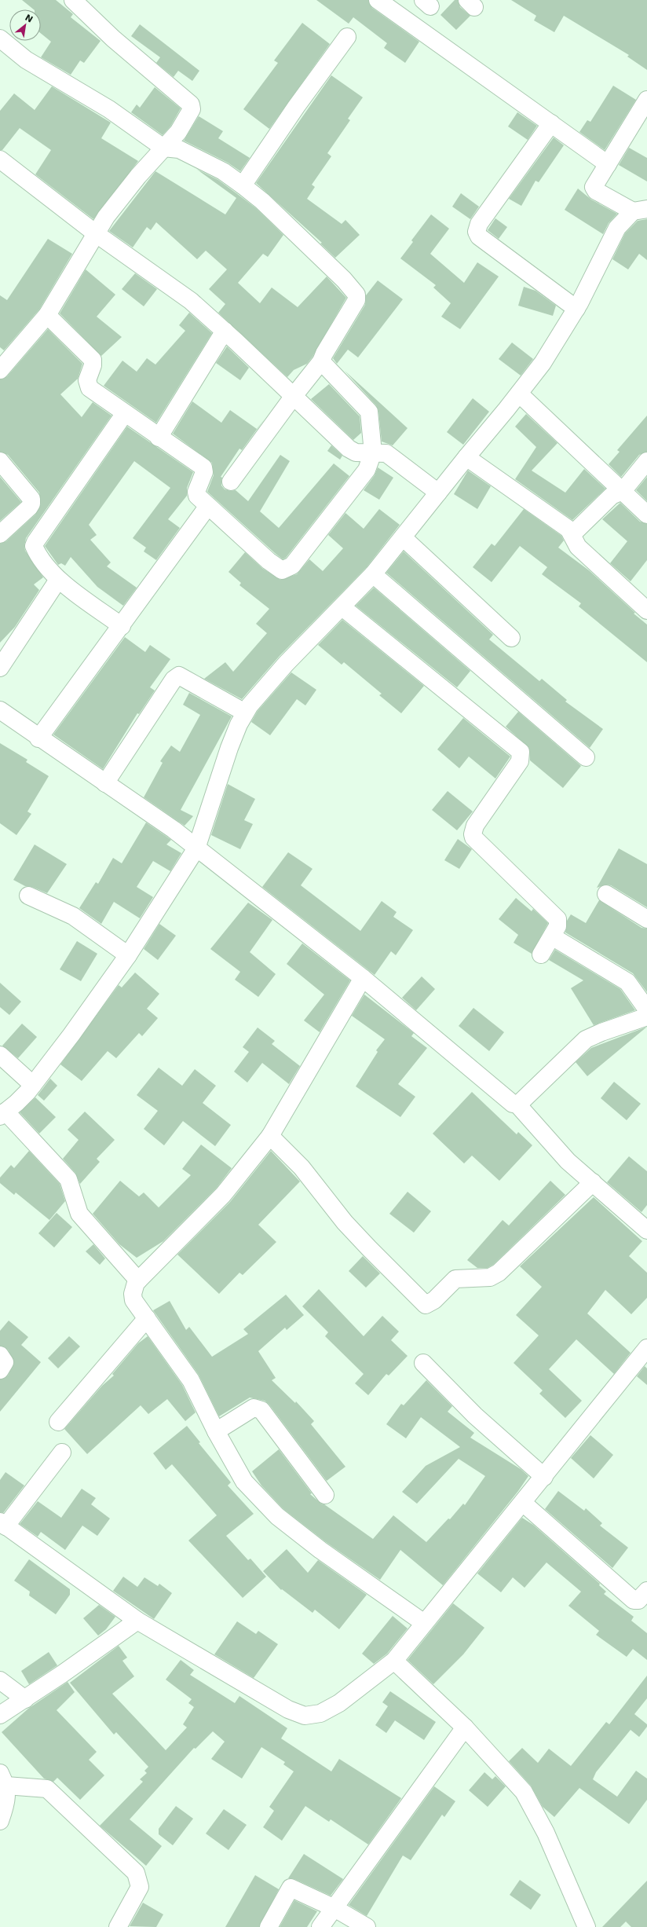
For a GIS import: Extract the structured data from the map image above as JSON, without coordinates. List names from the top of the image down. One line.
{"north":"top right"}
